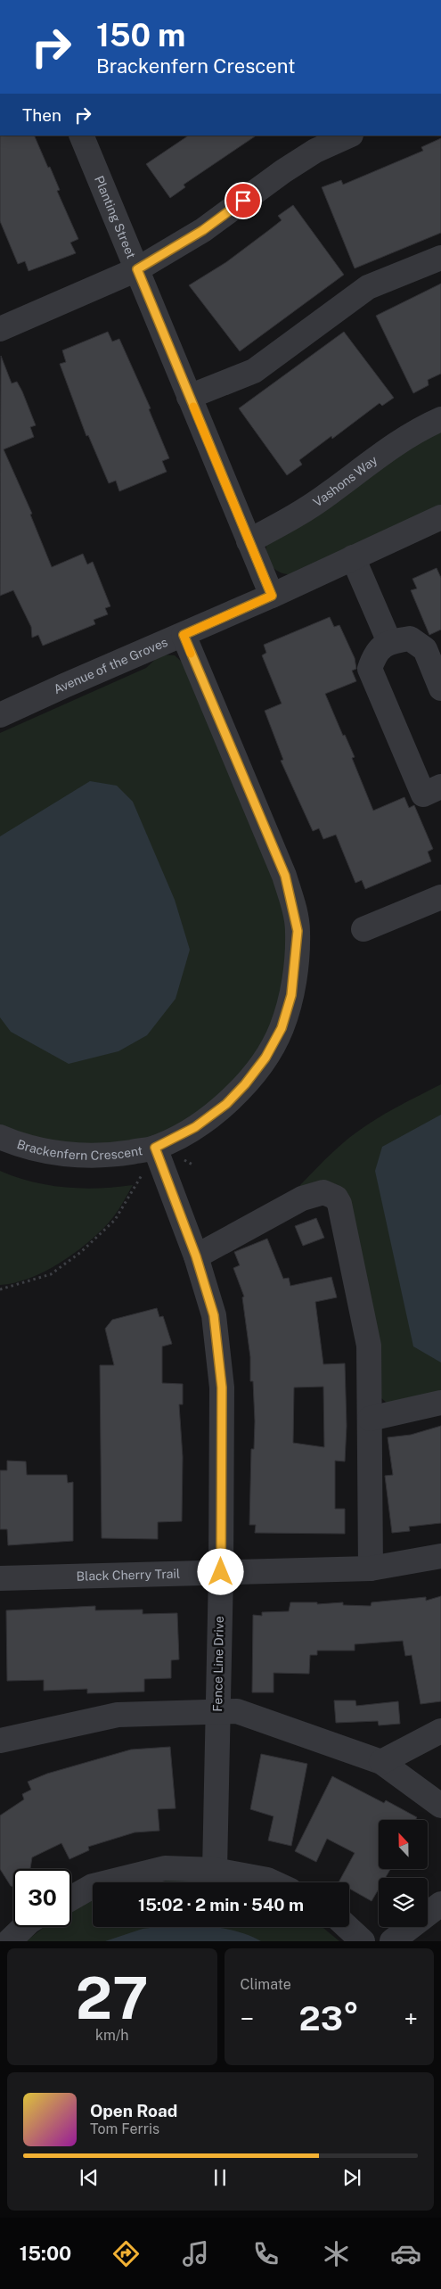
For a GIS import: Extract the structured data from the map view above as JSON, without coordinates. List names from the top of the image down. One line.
{"streets":{"street":["Planting Street","Vashons Way","Avenue of the Groves","Brackenfern Crescent","Black Cherry Trail","Fence Line Drive"]},"crossings":[["Planting Street","Vashons Way"],["Planting Street","Avenue of the Groves"],["Avenue of the Groves","Brackenfern Crescent"],["Brackenfern Crescent","Fence Line Drive"],["Black Cherry Trail","Fence Line Drive"]],"north":"top","page":{"turn":["150 m","Brackenfern Crescent"],"then":"Then","limit":"30","trip":"15:02 · 2 min · 540 m","tile":[["27","km/h"],"Climate"],"heat":["−","23°","+"],"song":["Open Road","Tom Ferris"],"tabs":"15:00"}}
